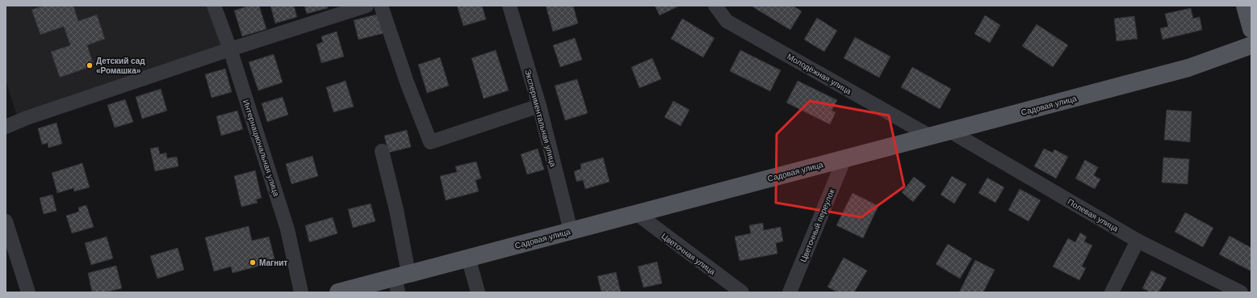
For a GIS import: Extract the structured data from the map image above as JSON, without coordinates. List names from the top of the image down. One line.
{"streets":{"main road":["Садовая улица"],"street":["Молодёжная улица","Экспериментальная улица","Интернациональная улица","Полевая улица","Цветочный переулок","Цветочная улица"]},"crossings":[["Молодёжная улица","Садовая улица"],["Садовая улица","Экспериментальная улица"],["Садовая улица","Полевая улица"],["Садовая улица","Цветочный переулок"],["Садовая улица","Цветочная улица"]],"places":["Детский сад «Ромашка»","Магнит"]}
